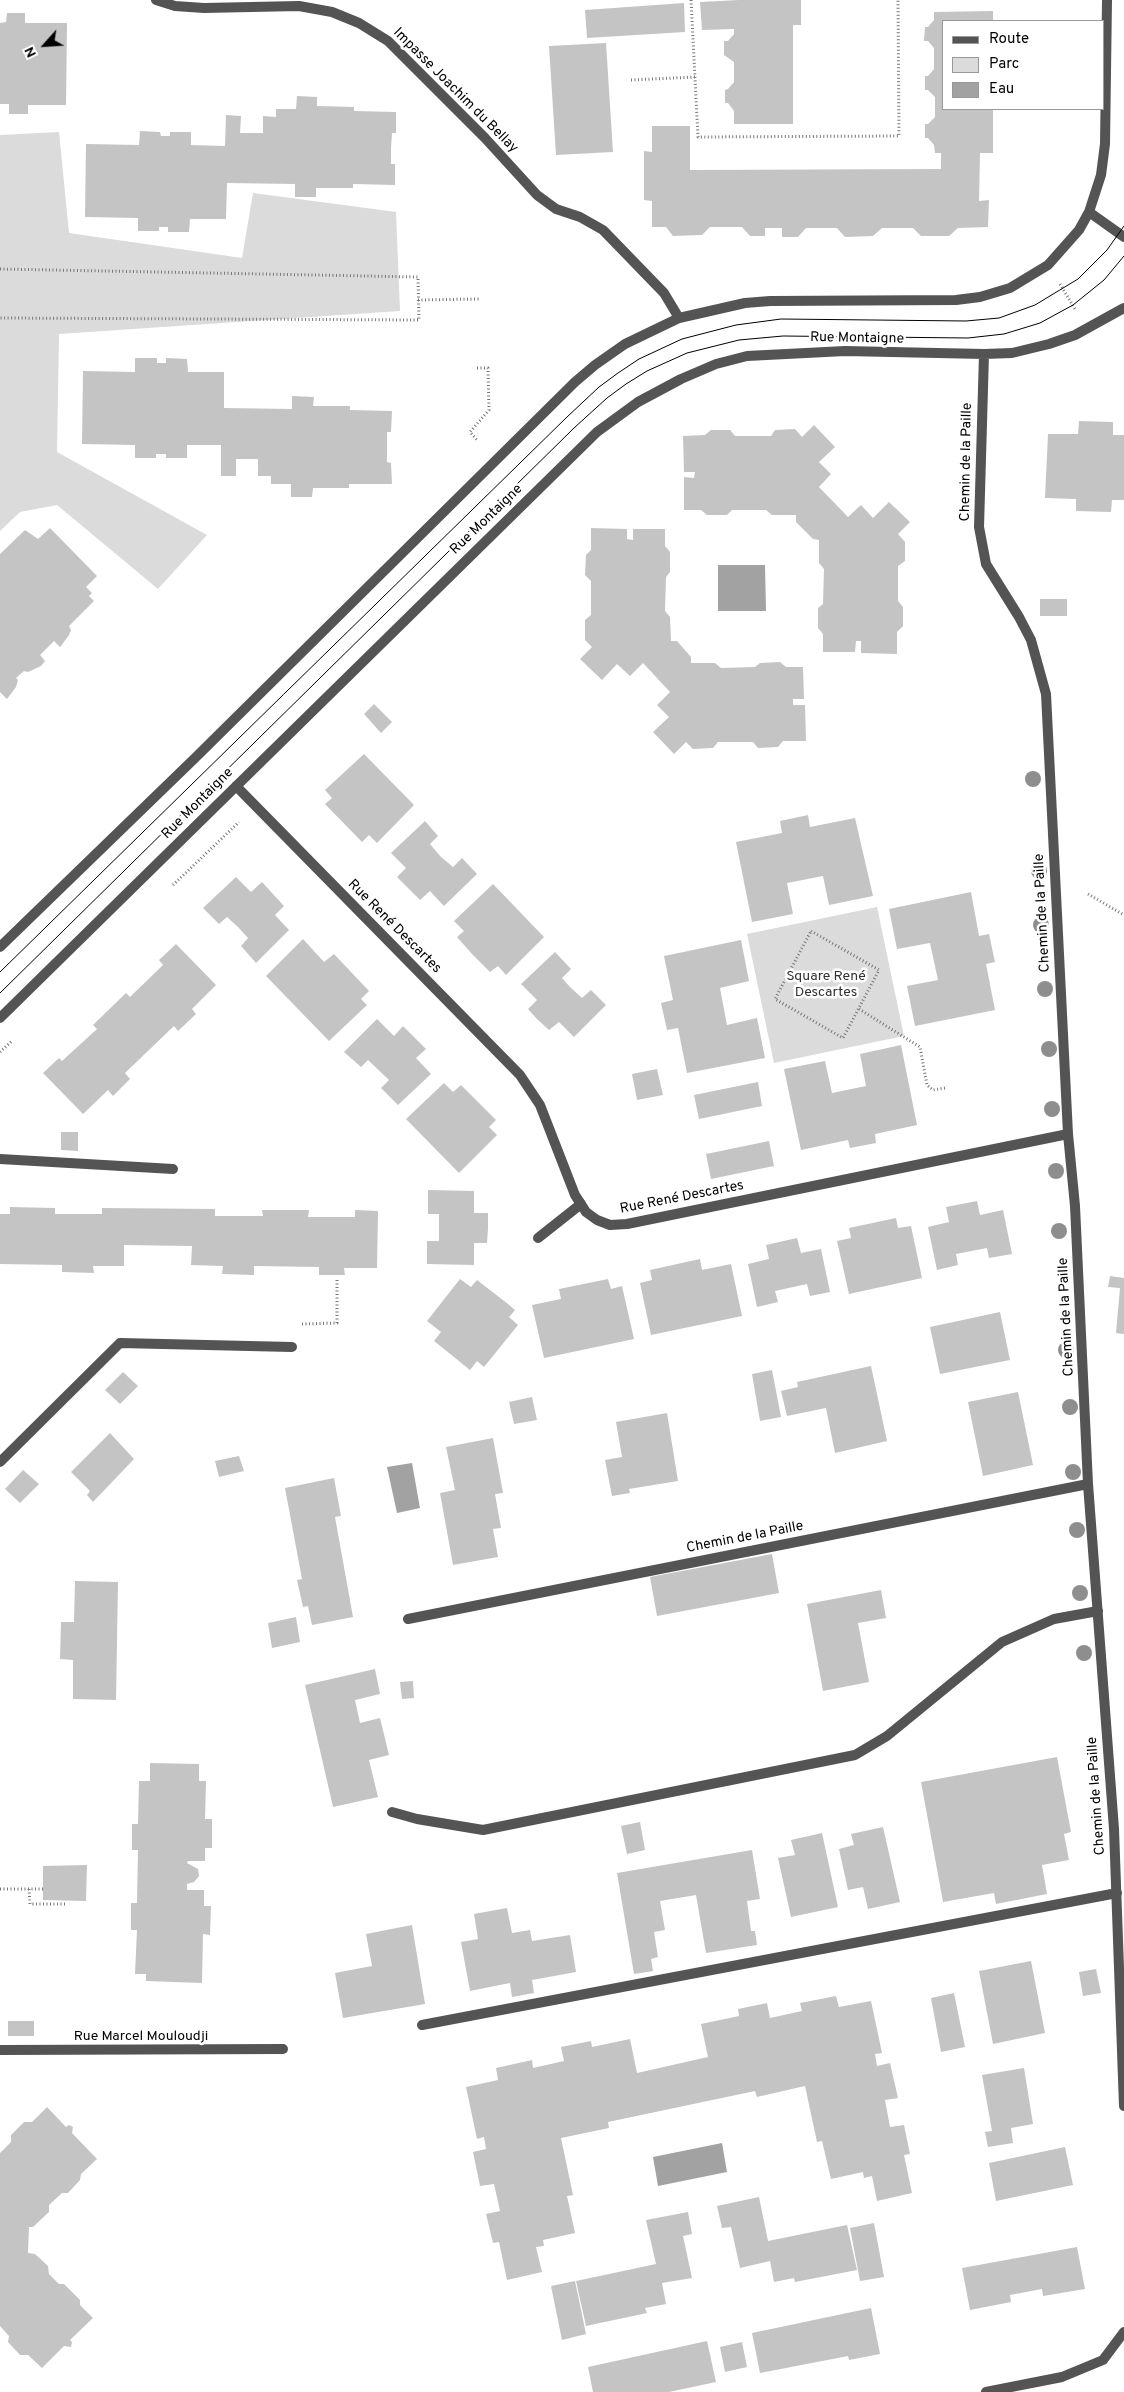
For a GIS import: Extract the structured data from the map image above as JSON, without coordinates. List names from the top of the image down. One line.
{"streets":{"street":["Impasse Joachim du Bellay","Rue Montaigne","Chemin de la Paille","Rue René Descartes","Rue Marcel Mouloudji"]},"crossings":[["Rue Montaigne","Chemin de la Paille"],["Rue Montaigne","Rue René Descartes"],["Chemin de la Paille","Rue René Descartes"]],"parks":["Square René Descartes"],"legend":["Route","Parc","Eau"],"north":"bottom left"}
